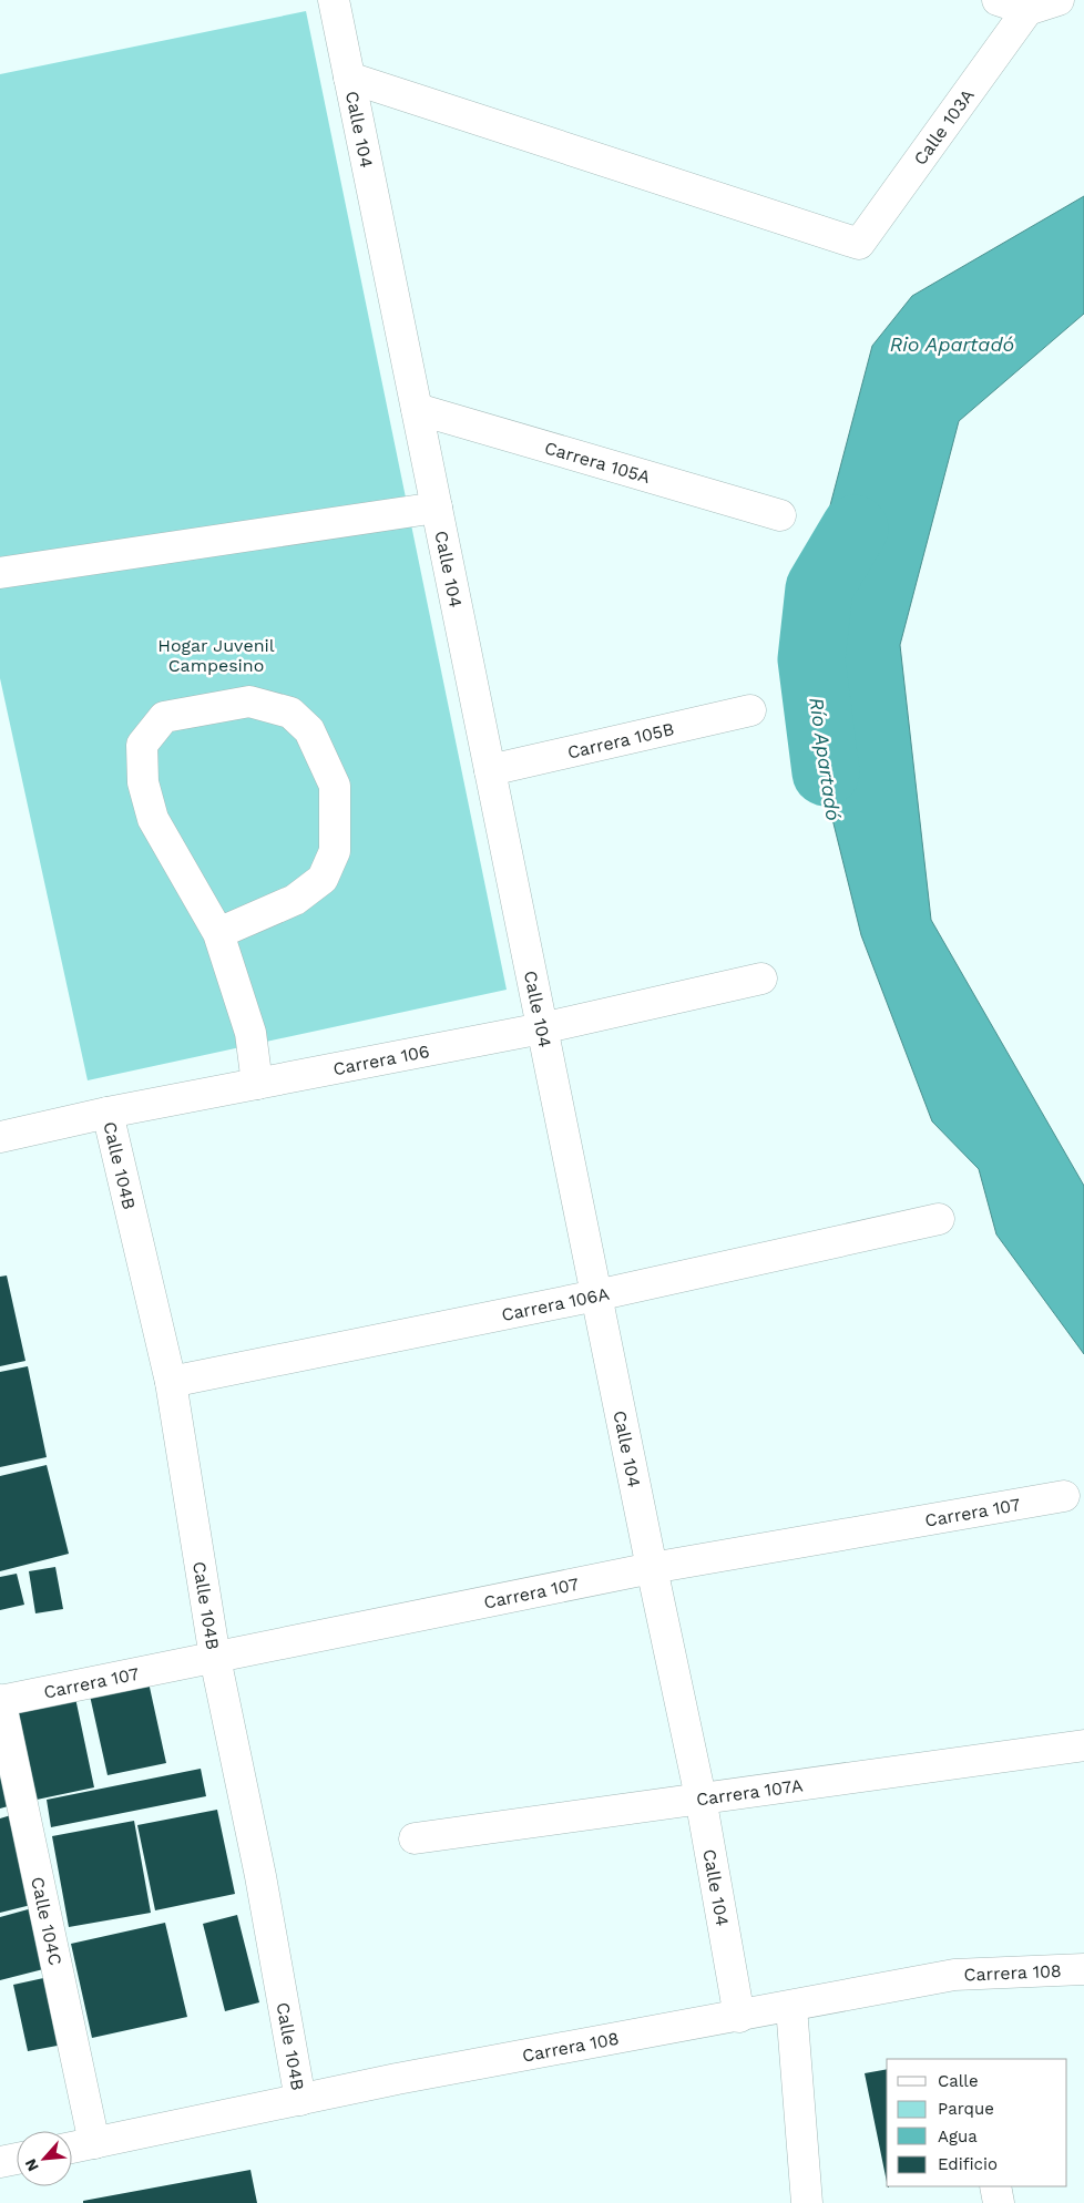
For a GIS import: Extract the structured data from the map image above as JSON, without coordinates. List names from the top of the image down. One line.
{"streets":{"street":["Calle 103A","Calle 104","Carrera 105A","Carrera 105B","Carrera 106","Calle 104B","Carrera 106A","Carrera 107","Carrera 107A","Calle 104C","Carrera 108"]},"crossings":[["Calle 103A","Calle 104"],["Calle 104","Carrera 105A"],["Calle 104","Carrera 105B"],["Calle 104","Carrera 106"],["Calle 104","Carrera 106A"],["Calle 104","Carrera 107"],["Calle 104","Carrera 107A"],["Calle 104","Carrera 108"],["Carrera 106","Calle 104B"],["Calle 104B","Carrera 106A"],["Calle 104B","Carrera 107"],["Calle 104B","Carrera 108"],["Carrera 107","Calle 104C"],["Calle 104C","Carrera 108"]],"water":["Rio Apartadó","Río Apartadó"],"parks":["Hogar Juvenil Campesino"],"legend":["Calle","Parque","Agua","Edificio"],"north":"bottom left"}
